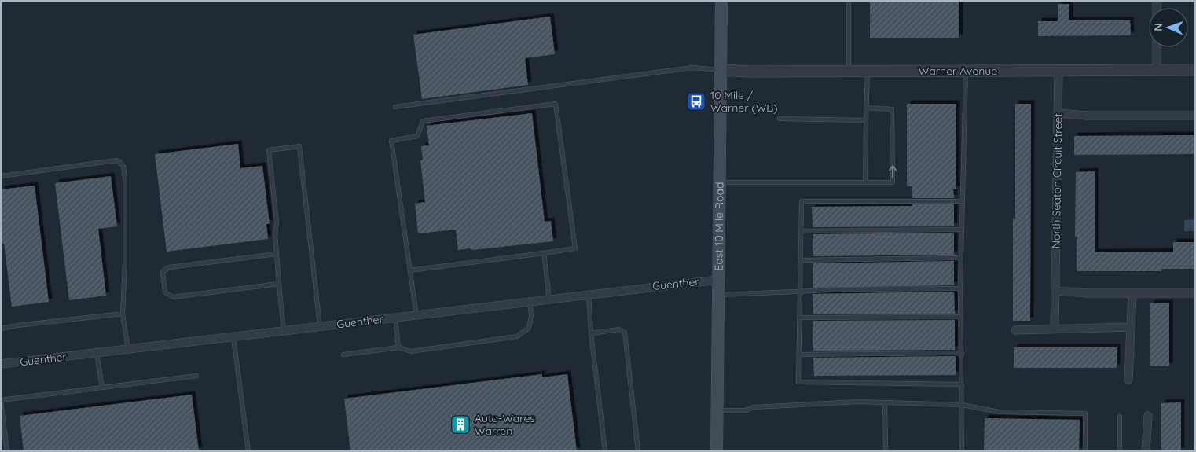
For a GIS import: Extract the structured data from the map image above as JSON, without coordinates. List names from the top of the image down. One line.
{"streets":{"main road":["East 10 Mile Road"],"street":["Warner Avenue","North Seaton Circuit Street","Guenther"]},"crossings":[["Warner Avenue","North Seaton Circuit Street"],["Warner Avenue","East 10 Mile Road"],["East 10 Mile Road","Guenther"]],"places":{"bus stop":["10 Mile / Warner (WB)"],"building":["Auto-Wares Warren"]},"north":"left"}
